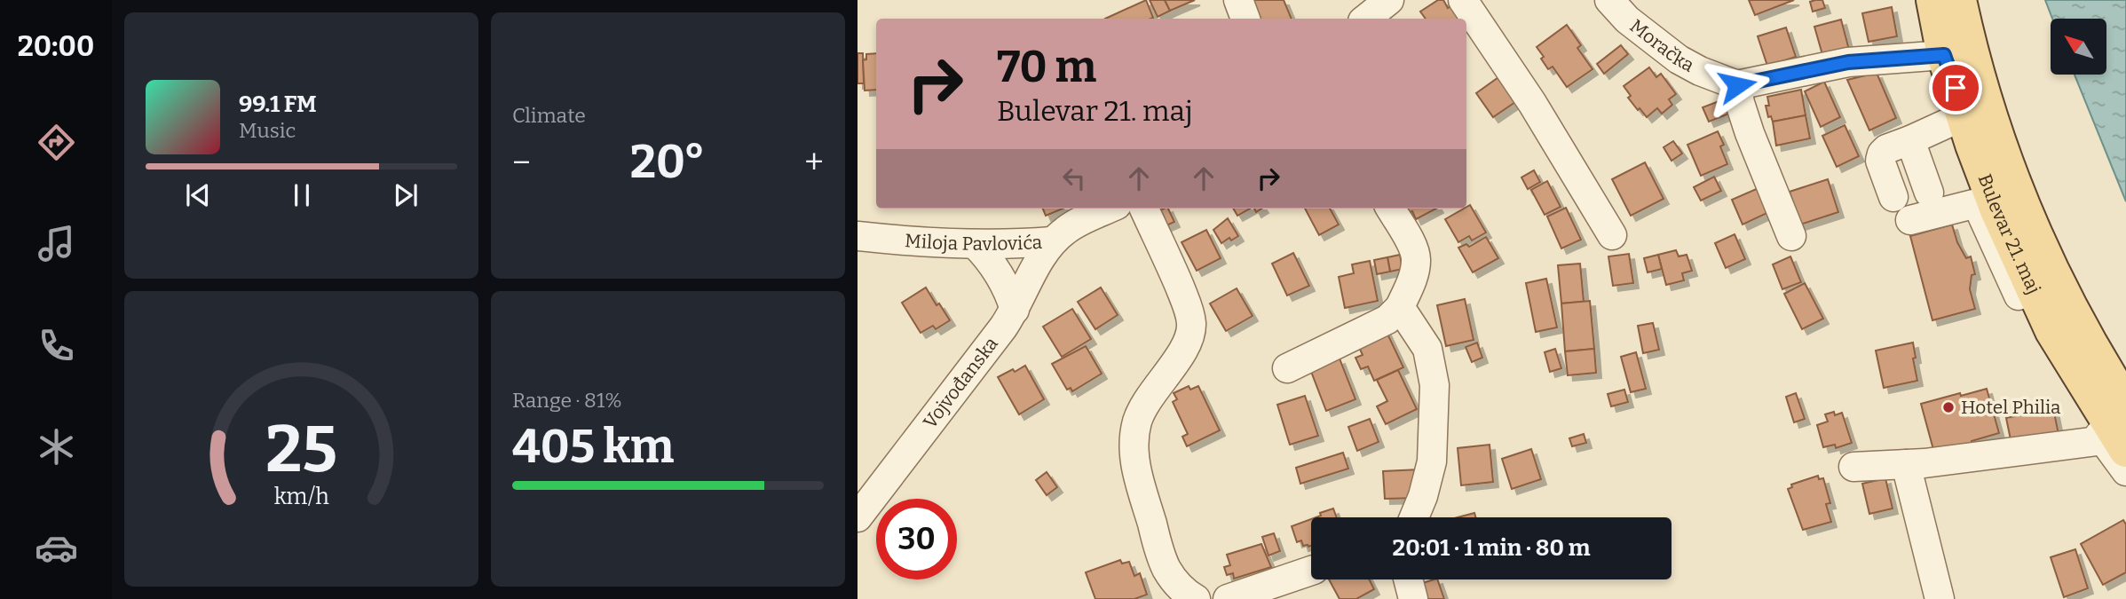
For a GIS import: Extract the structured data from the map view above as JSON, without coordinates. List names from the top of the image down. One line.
{"streets":{"main road":["Bulevar 21. maj"],"street":["Moračka","Miloja Pavlovića","Vojvođanska"]},"crossings":[["Miloja Pavlovića","Vojvođanska"]],"places":["Hotel Philia"],"north":"top left","page":{"tabs":"20:00","tile":["Climate",["Range · 81%","405 km"]],"turn":["70 m","Bulevar 21. maj"],"song":["99.1 FM","Music"],"heat":["−","20°","+"],"limit":"30","trip":"20:01 · 1 min · 80 m","gauge":["25","km/h"]}}
